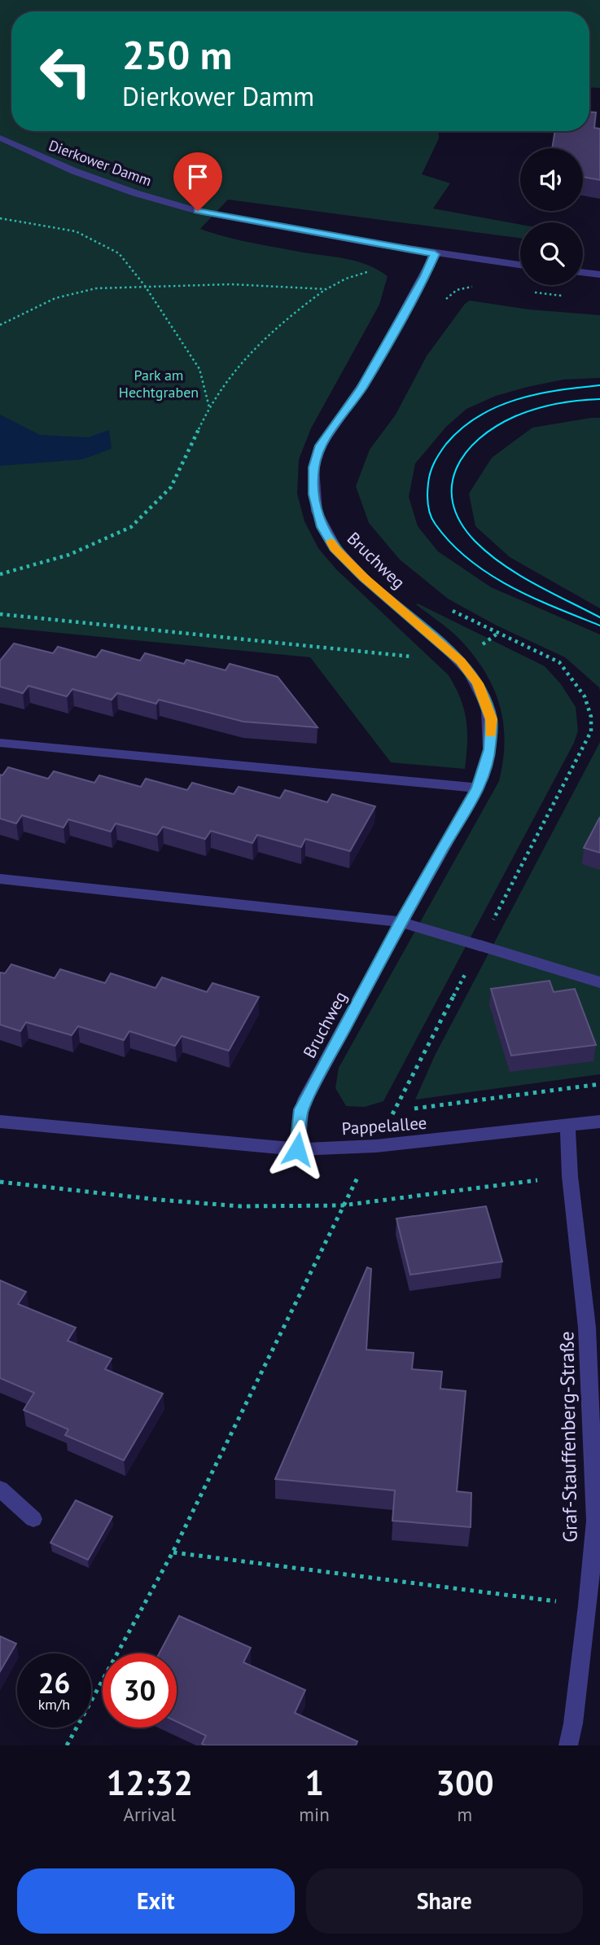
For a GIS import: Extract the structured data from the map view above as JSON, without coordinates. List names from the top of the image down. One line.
{"streets":{"street":["Dierkower Damm","Bruchweg","Pappelallee","Graf-Stauffenberg-Straße"]},"crossings":[["Dierkower Damm","Bruchweg"],["Bruchweg","Pappelallee"],["Pappelallee","Graf-Stauffenberg-Straße"]],"parks":["Park am Hechtgraben"],"page":{"turn":["250 m","Dierkower Damm"],"speed":"26 km/h","limit":"30","eta":["12:32","Arrival","1","min","300","m"],"buttons":["Exit","Share"]}}
